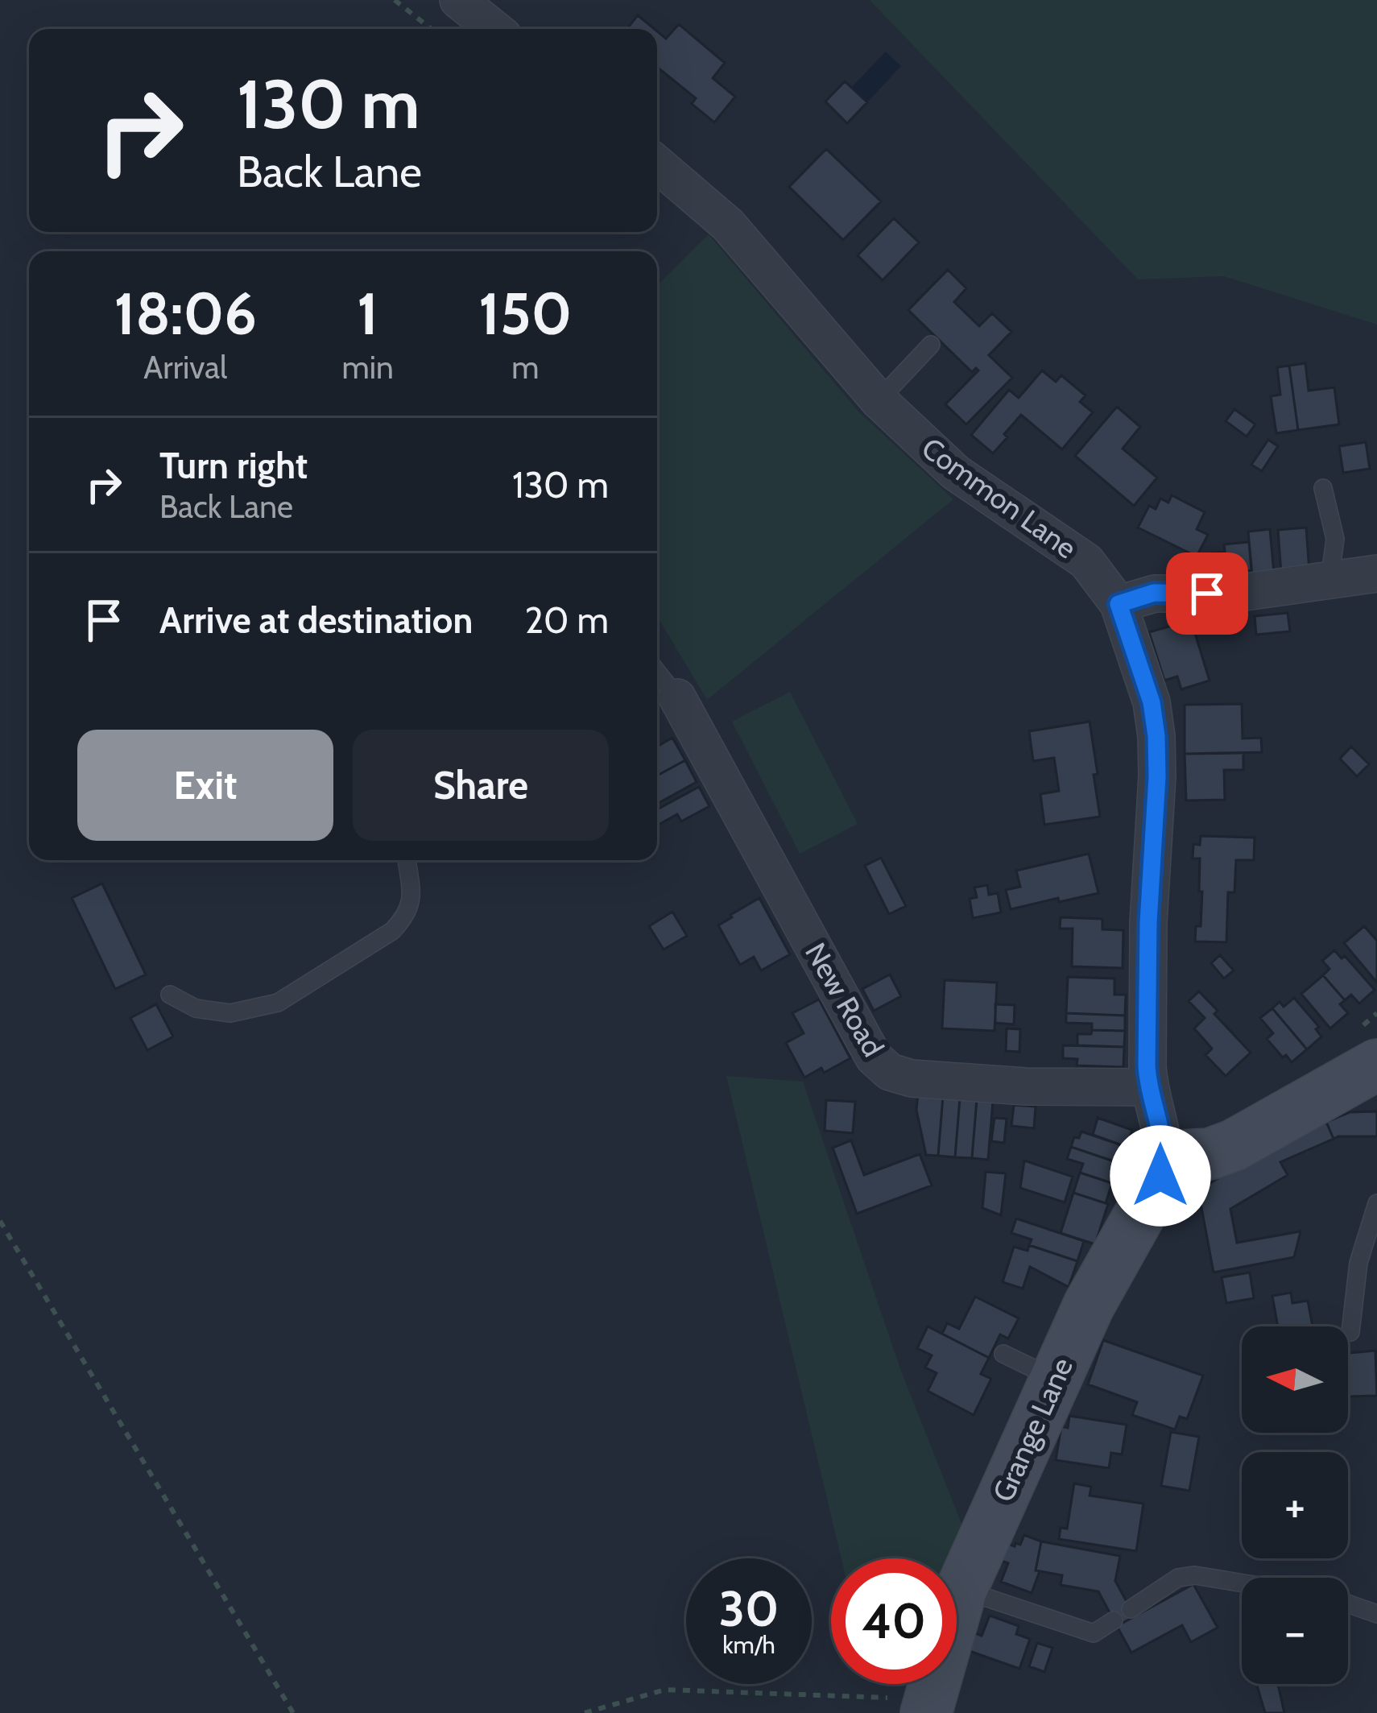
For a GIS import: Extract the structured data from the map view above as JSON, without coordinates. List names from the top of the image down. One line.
{"streets":{"street":["Common Lane","New Road","Grange Lane"]},"crossings":[["Common Lane","New Road"],["Common Lane","Grange Lane"]],"north":"left","page":{"turn":["130 m","Back Lane"],"eta":["18:06","Arrival","1","min","150","m"],"list":[{"name":"Turn right","note":"Back Lane","value":"130 m"},{"name":"Arrive at destination","value":"20 m"}],"buttons":["Exit","Share"],"map_buttons":["+","−"],"speed":"30 km/h","limit":"40"}}
